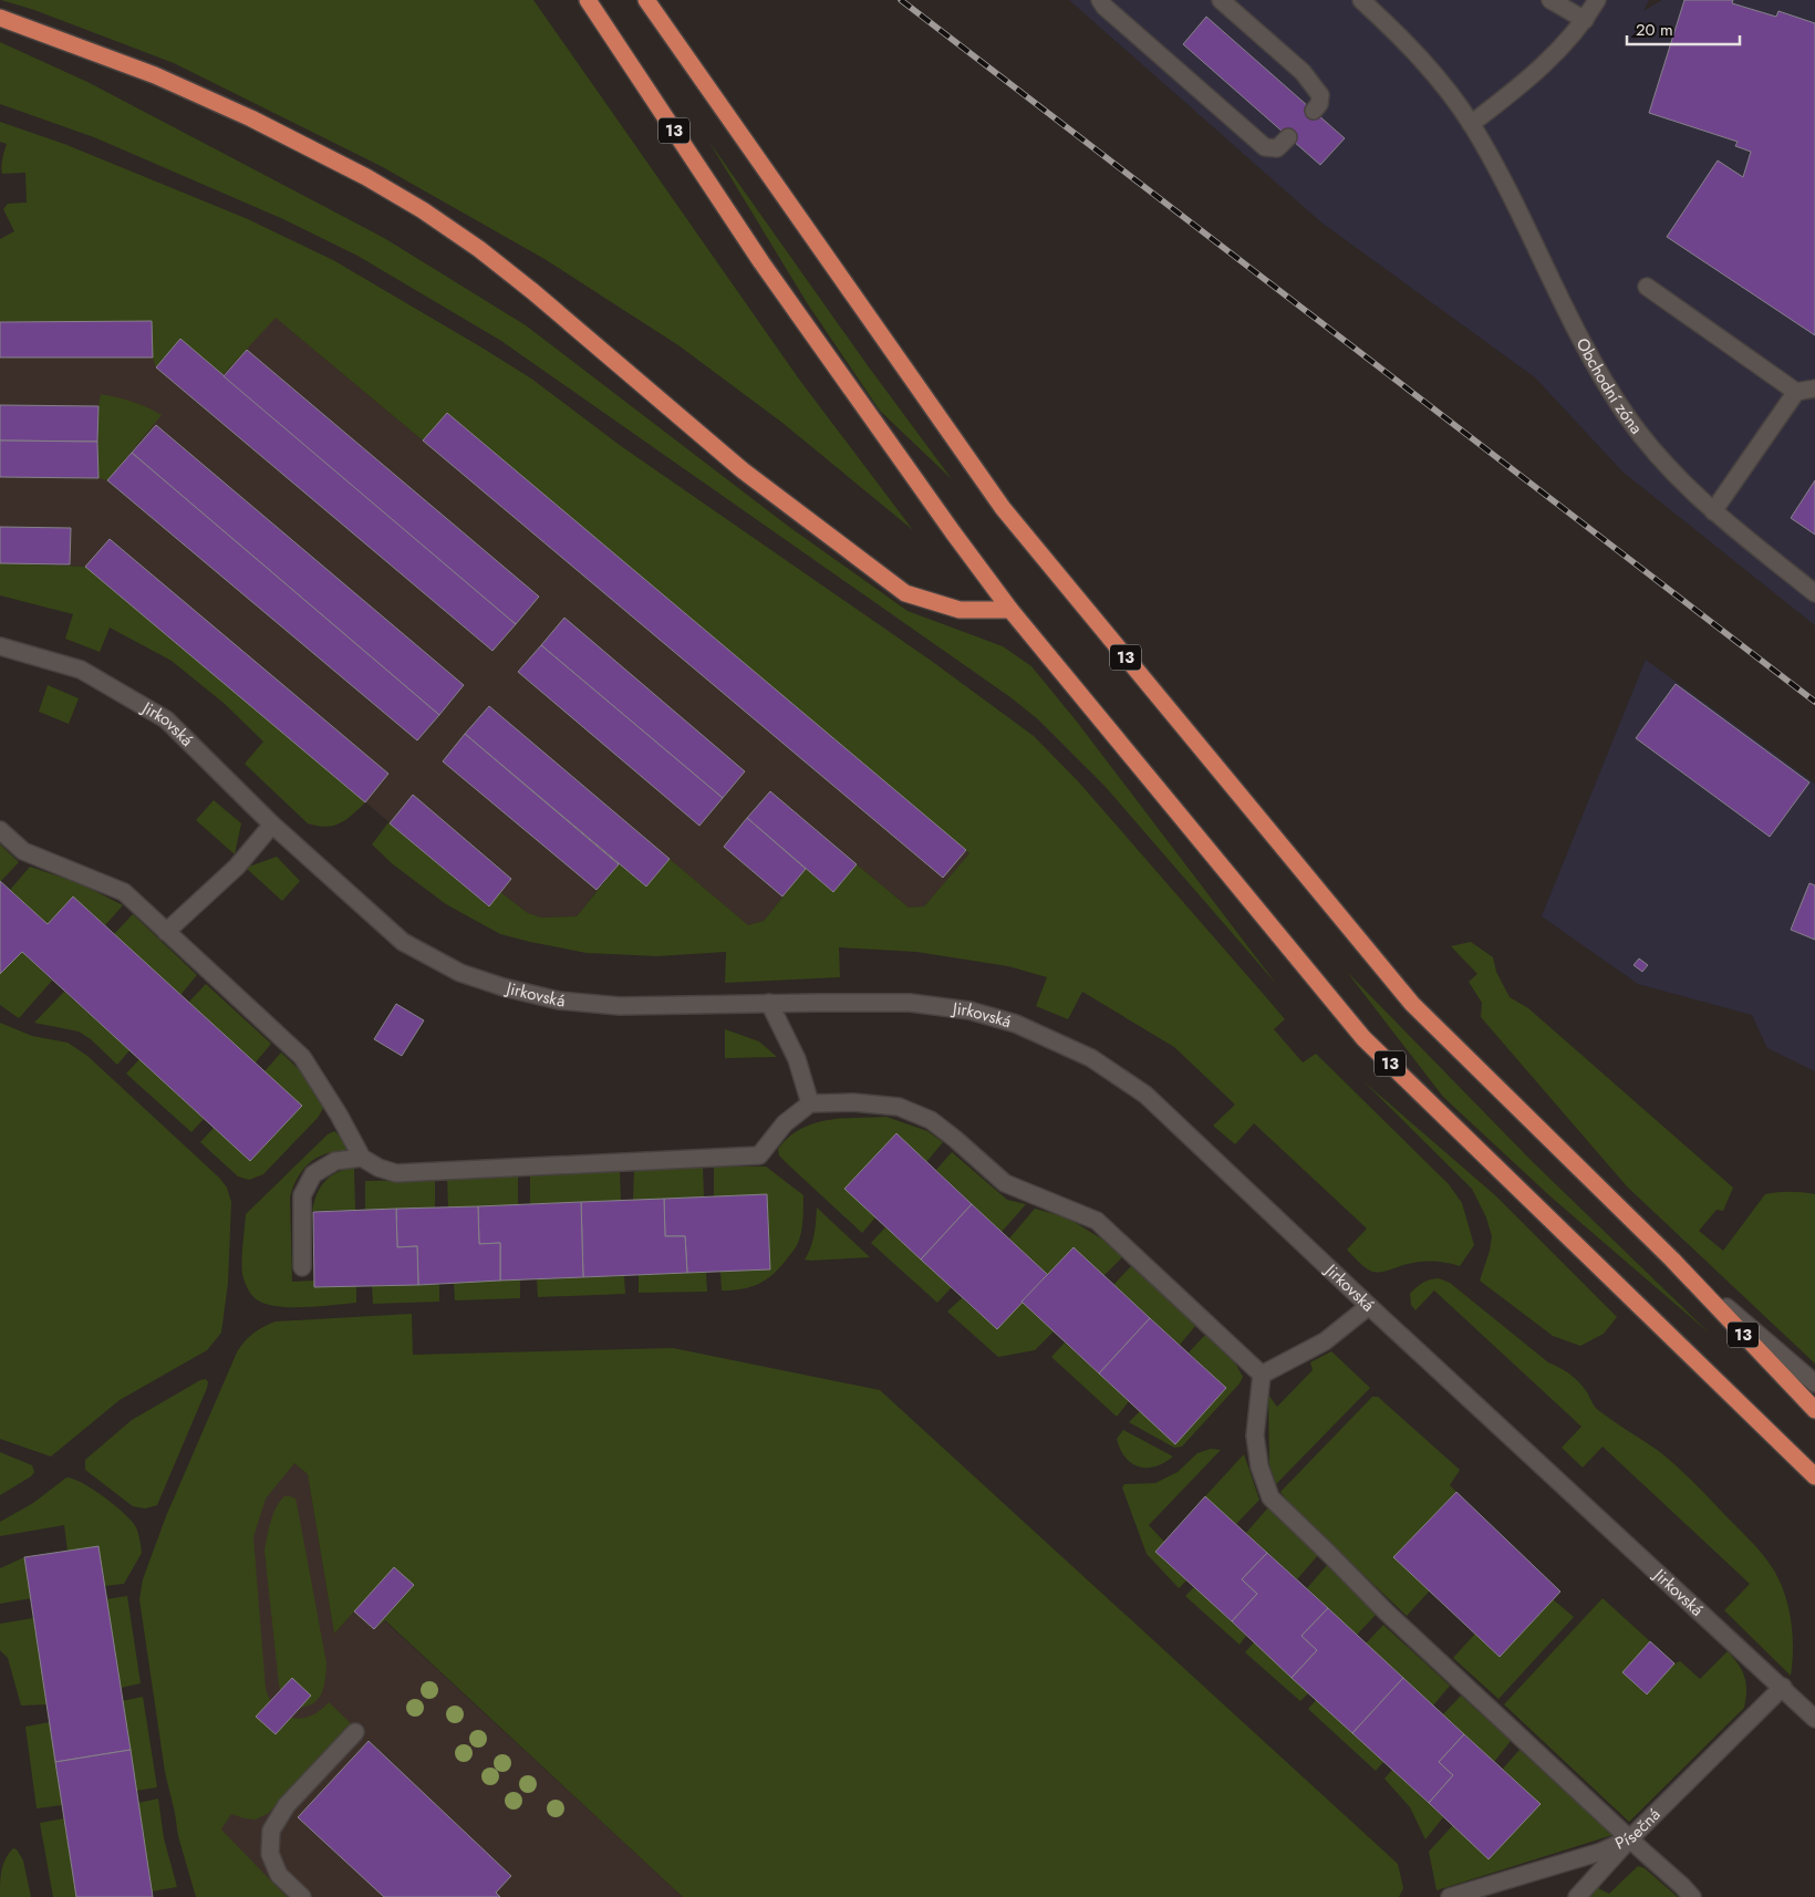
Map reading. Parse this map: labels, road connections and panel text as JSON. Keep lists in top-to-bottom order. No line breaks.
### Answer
{"streets":{"highway":["13"],"street":["Obchodní zóna","Jirkovská","Písečná"]},"crossings":[["Jirkovská","Písečná"]],"scale_bar":"20 m"}
